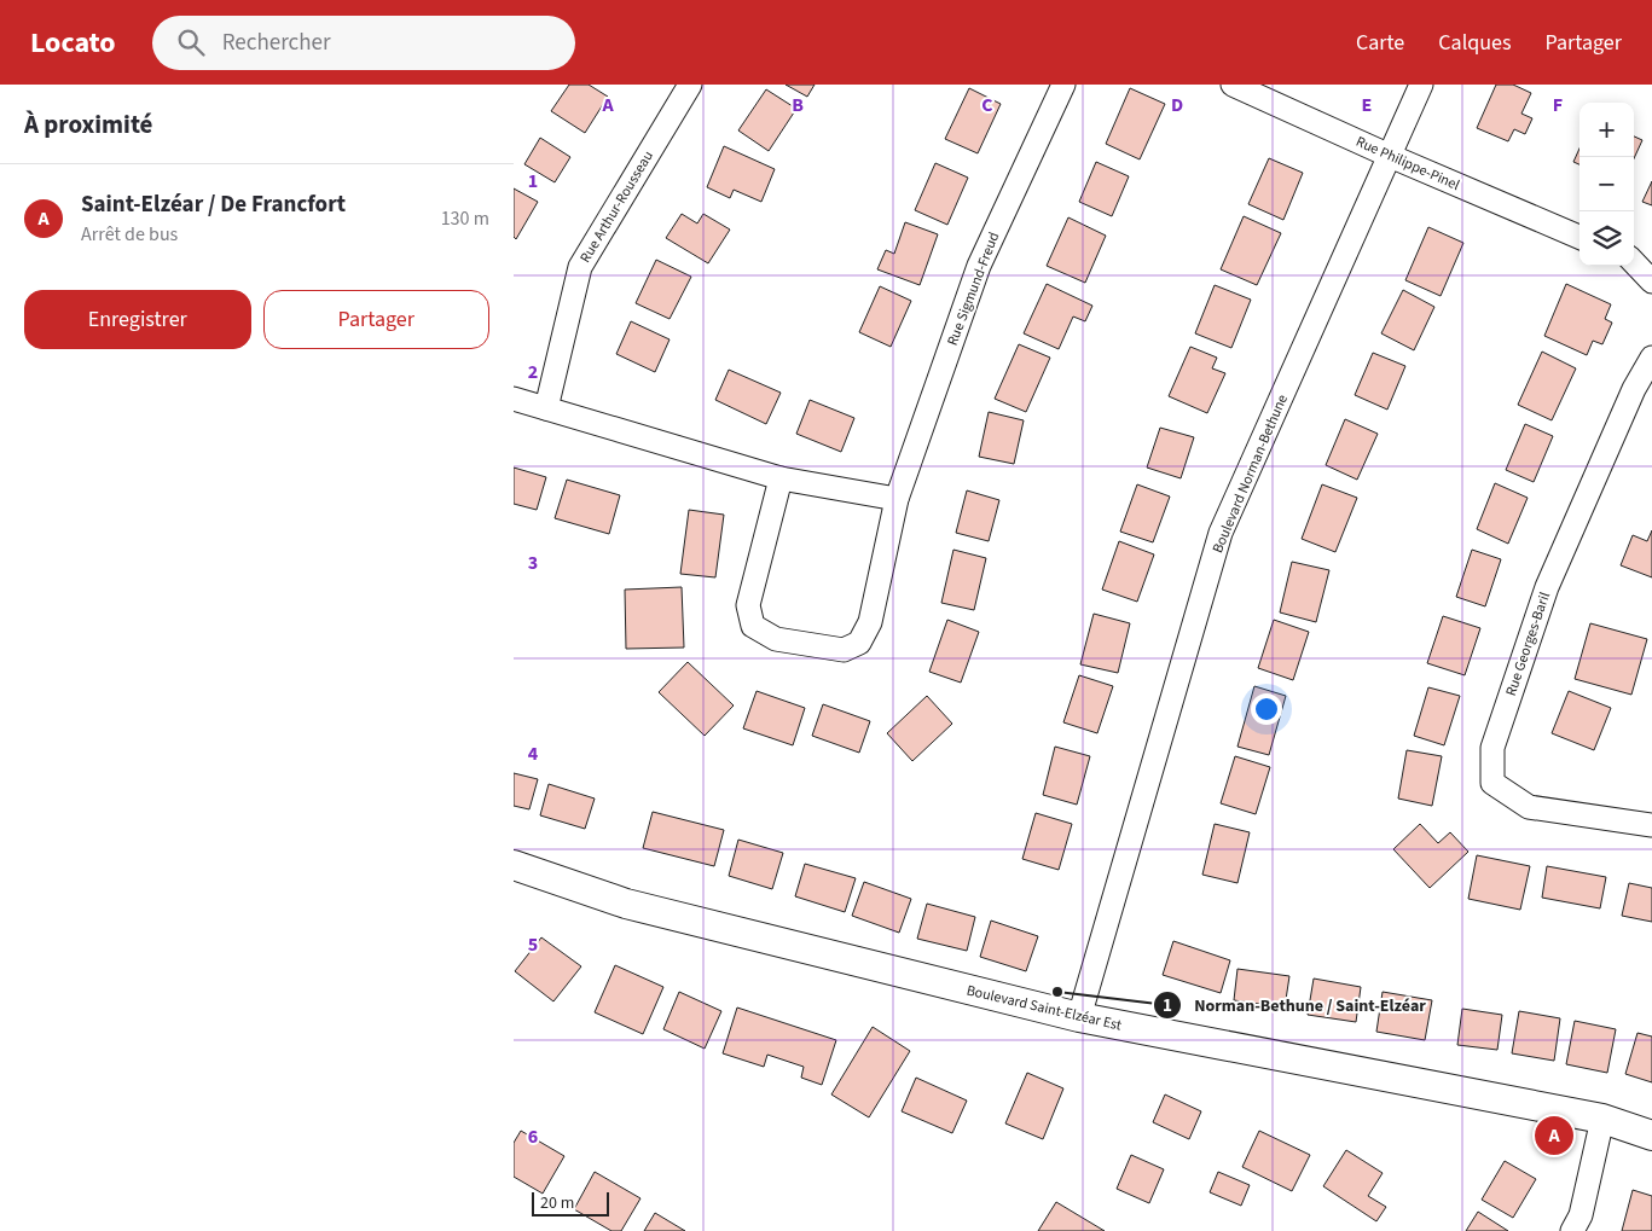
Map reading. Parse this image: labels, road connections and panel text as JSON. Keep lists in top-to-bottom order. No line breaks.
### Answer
{"streets":{"street":["Rue Philippe-Pinel","Rue Arthur-Rousseau","Rue Sigmund-Freud","Boulevard Norman-Bethune","Rue Georges-Baril","Boulevard Saint-Elzéar Est"]},"crossings":[["Rue Philippe-Pinel","Boulevard Norman-Bethune"],["Boulevard Norman-Bethune","Boulevard Saint-Elzéar Est"]],"places":["Norman-Bethune / Saint-Elzéar"],"scale_bar":"20 m","page":{"header":"Locato","search":"Rechercher","nav":["Carte","Calques","Partager"],"heading":"À proximité","map_buttons":["+","−"],"list":[{"mark":"A","name":"Saint-Elzéar / De Francfort","note":"Arrêt de bus","value":"130 m"}],"buttons":["Enregistrer","Partager"],"pins":"A","scale":"20 m"},"grid":{"columns":["A","B","C","D","E","F"],"rows":["1","2","3","4","5","6"]}}
